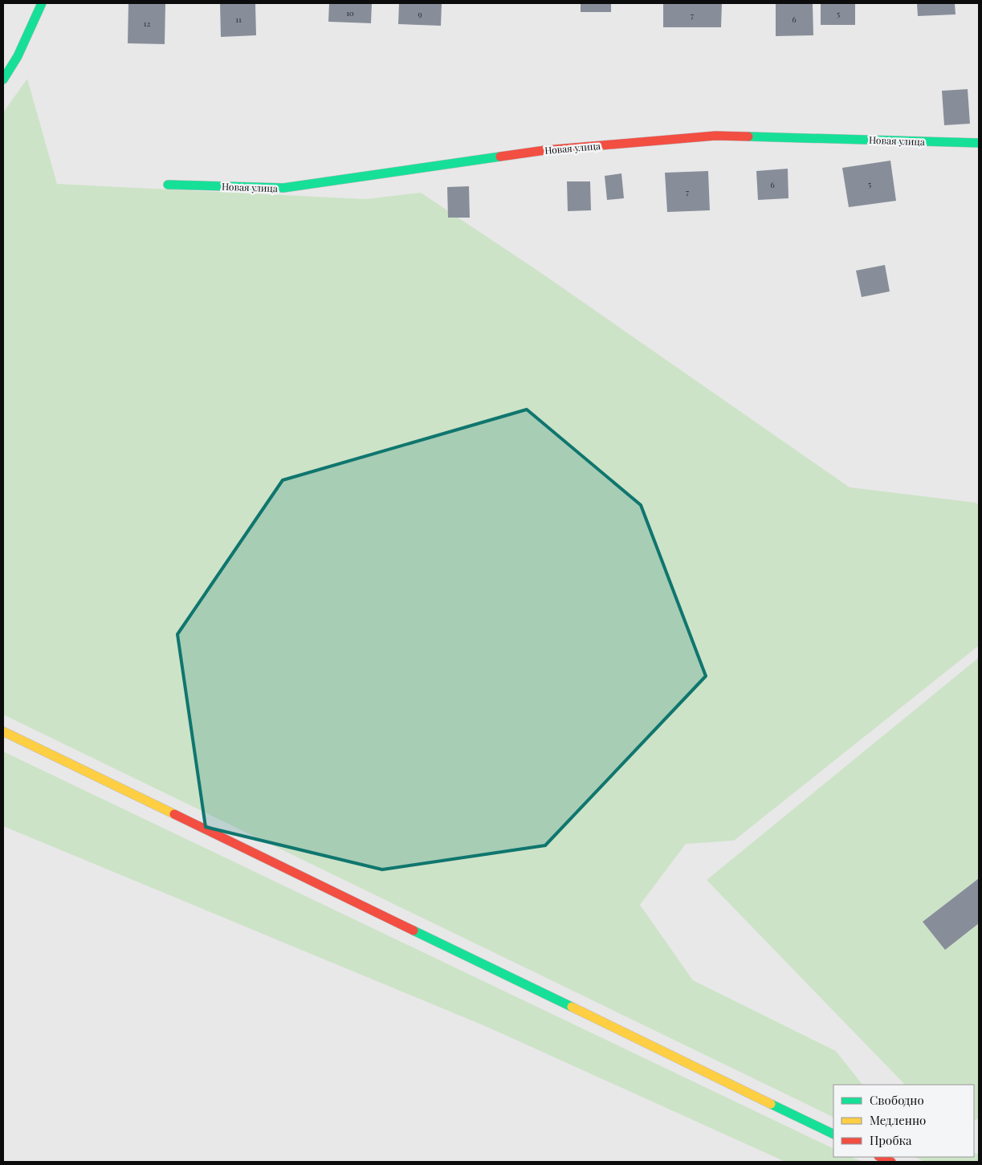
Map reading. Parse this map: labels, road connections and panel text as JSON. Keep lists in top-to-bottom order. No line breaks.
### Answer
{"streets":{"street":["Новая улица"]},"house_numbers":["10","9","5","7","11","6","12","5","6","7"],"legend":["Свободно","Медленно","Пробка"]}
